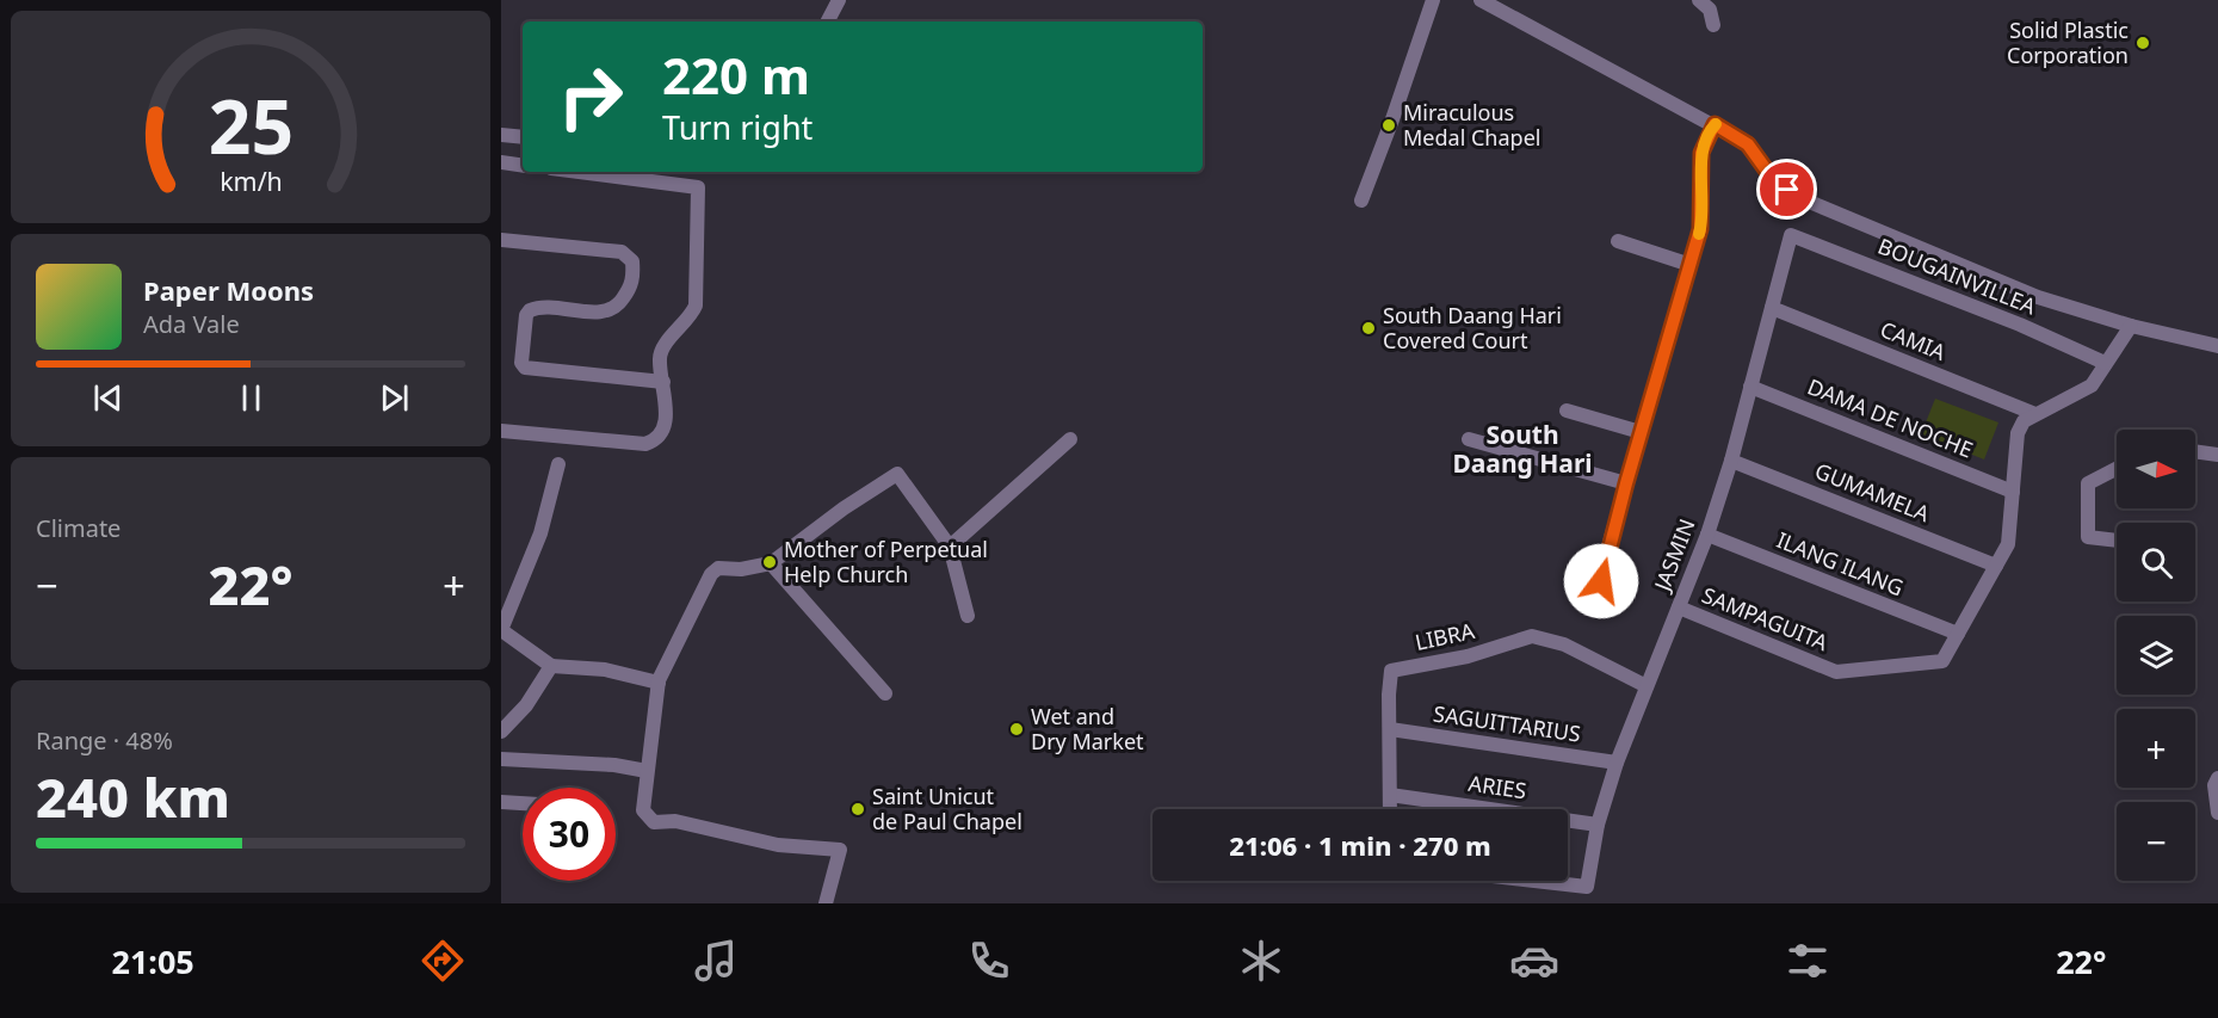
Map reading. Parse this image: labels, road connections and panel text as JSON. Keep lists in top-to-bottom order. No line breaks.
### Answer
{"streets":{"street":["BOUGAINVILLEA","CAMIA","DAMA DE NOCHE","GUMAMELA","JASMIN","ILANG ILANG","SAMPAGUITA","LIBRA","SAGUITTARIUS","ARIES"]},"crossings":[["BOUGAINVILLEA","JASMIN"],["BOUGAINVILLEA","SAMPAGUITA"],["CAMIA","JASMIN"],["CAMIA","SAMPAGUITA"],["DAMA DE NOCHE","JASMIN"],["DAMA DE NOCHE","SAMPAGUITA"],["GUMAMELA","JASMIN"],["GUMAMELA","SAMPAGUITA"],["JASMIN","ILANG ILANG"],["JASMIN","SAMPAGUITA"],["JASMIN","LIBRA"],["JASMIN","SAGUITTARIUS"],["JASMIN","ARIES"],["ILANG ILANG","SAMPAGUITA"],["LIBRA","SAGUITTARIUS"],["LIBRA","ARIES"]],"districts":["South Daang Hari"],"places":["Solid Plastic Corporation","Miraculous Medal Chapel","South Daang Hari Covered Court","Mother of Perpetual Help Church","Wet and Dry Market","Saint Unicut de Paul Chapel"],"north":"right","page":{"turn":["220 m","Turn right"],"song":["Paper Moons","Ada Vale"],"map_buttons":["+","−"],"tile":["Climate",["Range · 48%","240 km"]],"heat":["−","22°","+"],"limit":"30","trip":"21:06 · 1 min · 270 m","tabs":["21:05","22°"],"gauge":["25","km/h"]}}
